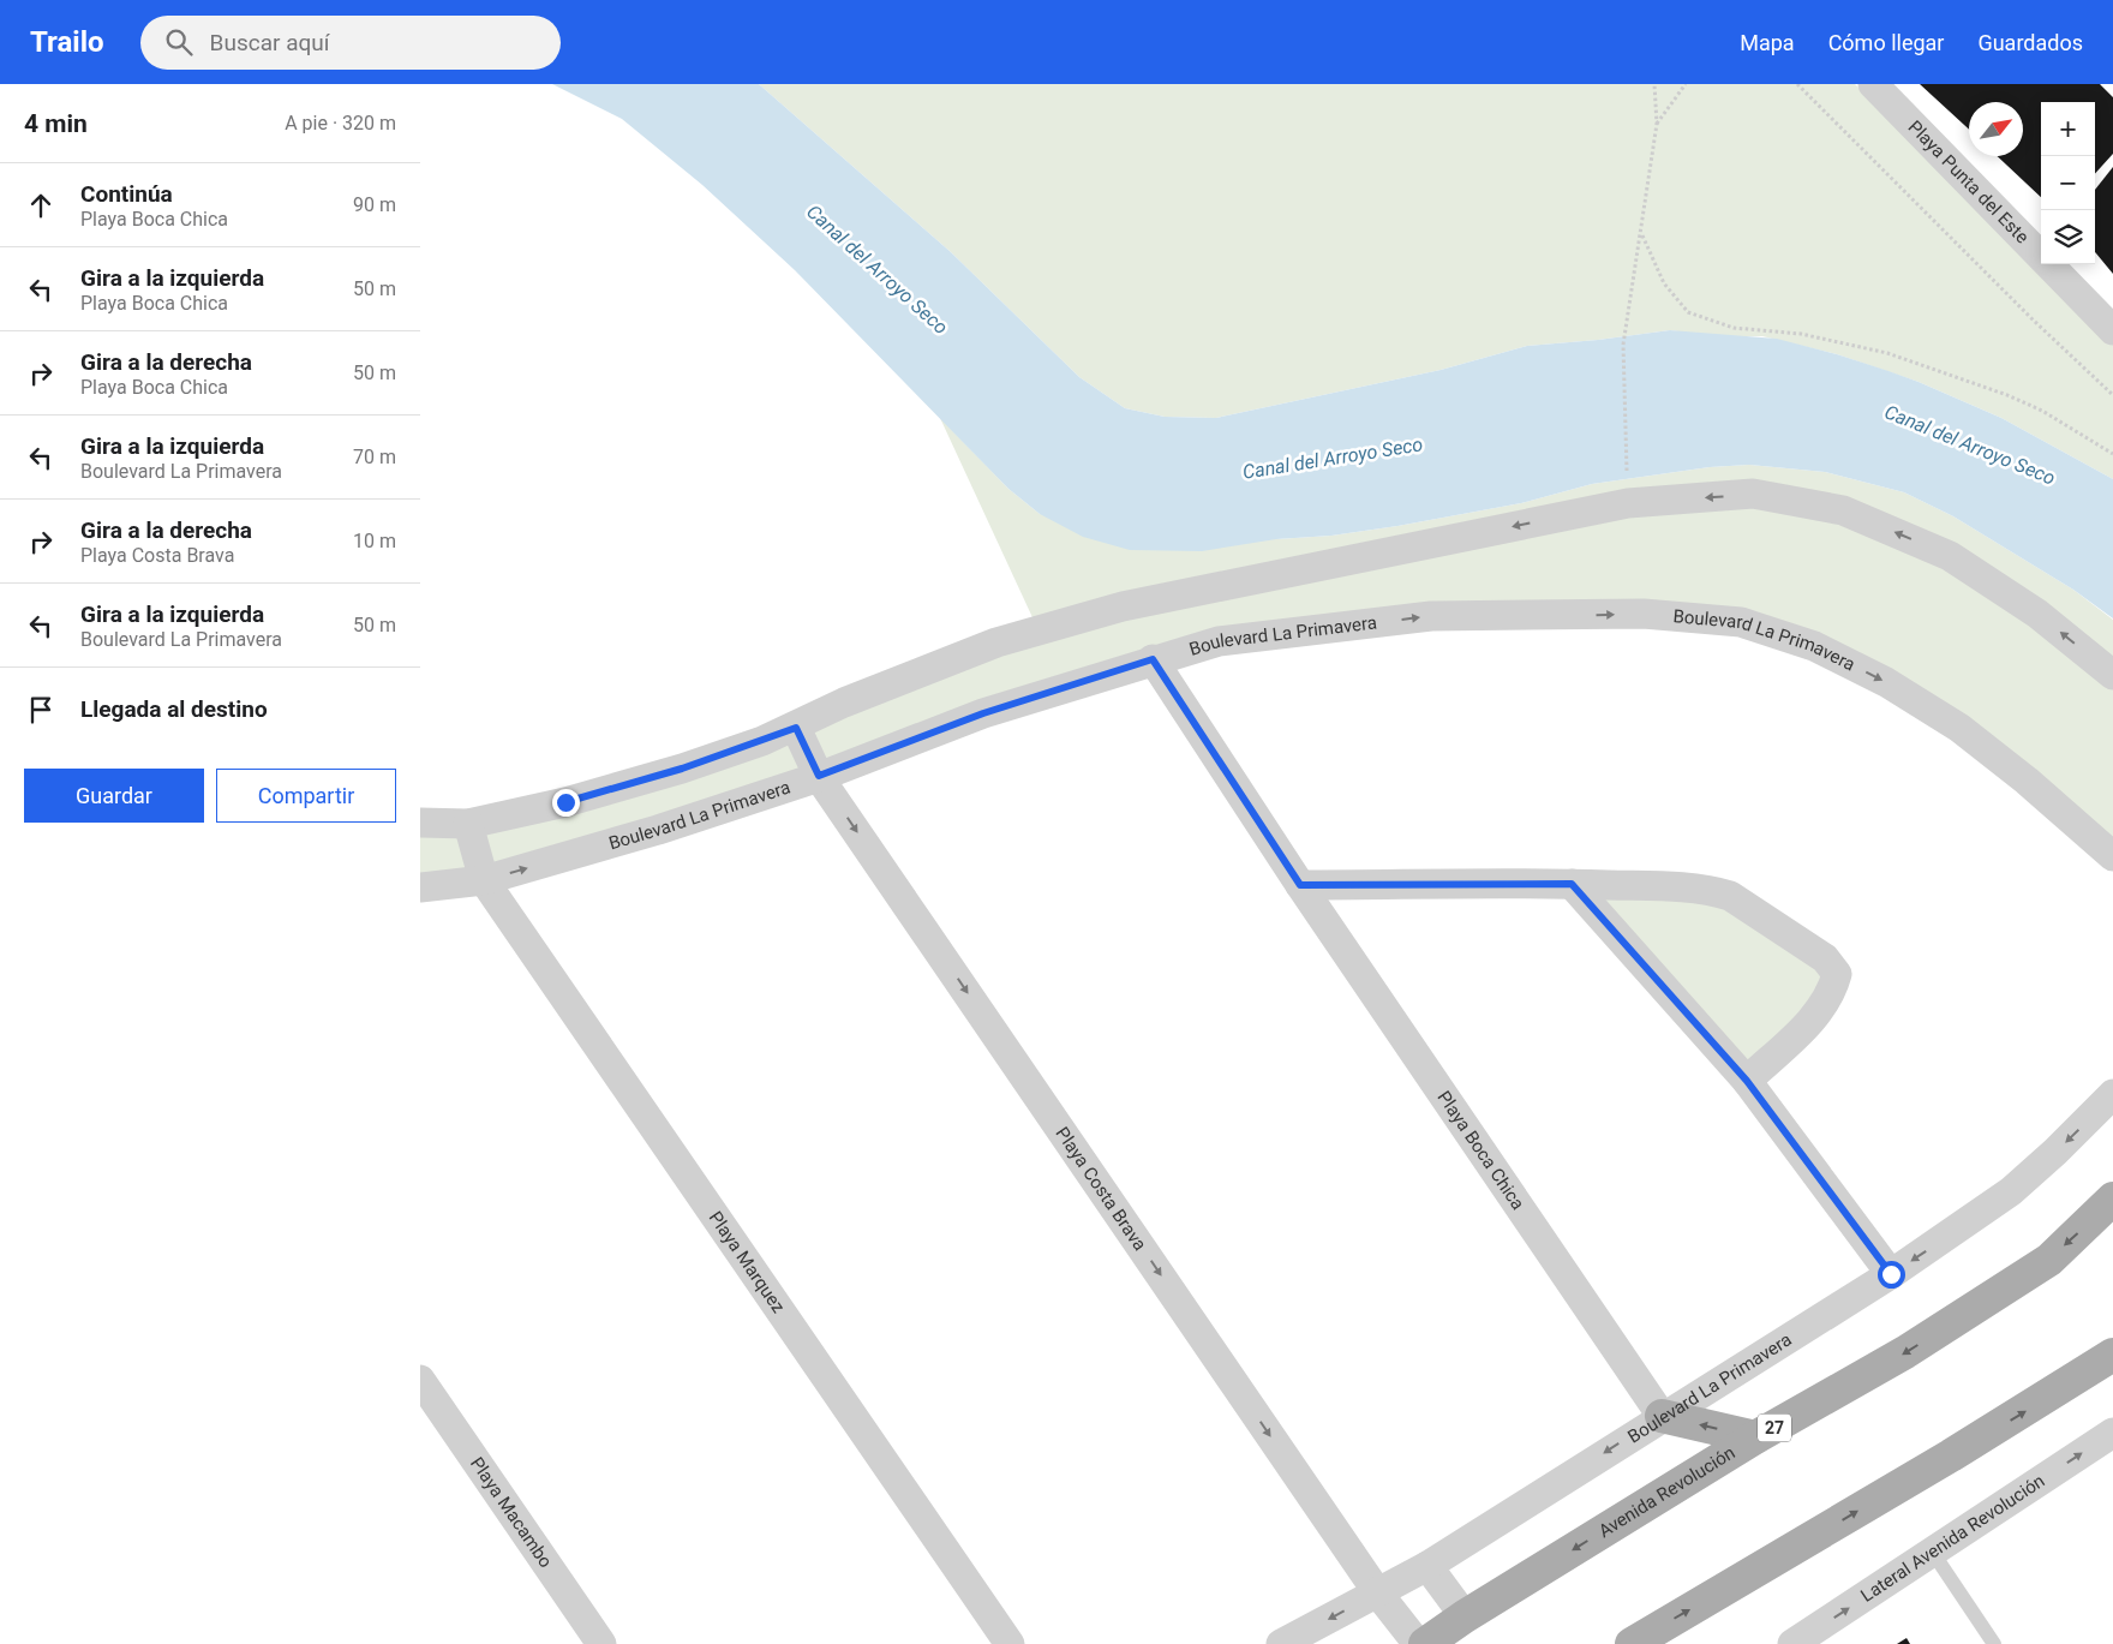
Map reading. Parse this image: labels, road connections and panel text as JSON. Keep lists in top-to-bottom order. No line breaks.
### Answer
{"streets":{"main road":["27","Avenida Revolución"],"street":["Playa Punta del Este","Boulevard La Primavera","Playa Boca Chica","Playa Costa Brava","Playa Marquez","Playa Macambo","Lateral Avenida Revolución"]},"crossings":[["Boulevard La Primavera","Playa Boca Chica"],["Boulevard La Primavera","Playa Costa Brava"],["Boulevard La Primavera","Playa Marquez"]],"one_way":["Playa Costa Brava","Lateral Avenida Revolución"],"water":["Canal del Arroyo Seco"],"north":"top right","page":{"header":"Trailo","search":"Buscar aquí","nav":["Mapa","Cómo llegar","Guardados"],"heading":["4 min","A pie · 320 m"],"map_buttons":["+","−"],"list":[["Continúa","Playa Boca Chica","90 m"],["Gira a la izquierda","Playa Boca Chica","50 m"],["Gira a la derecha","Playa Boca Chica","50 m"],["Gira a la izquierda","Boulevard La Primavera","70 m"],["Gira a la derecha","Playa Costa Brava","10 m"],["Gira a la izquierda","Boulevard La Primavera","50 m"],"Llegada al destino"],"buttons":["Guardar","Compartir"]}}
